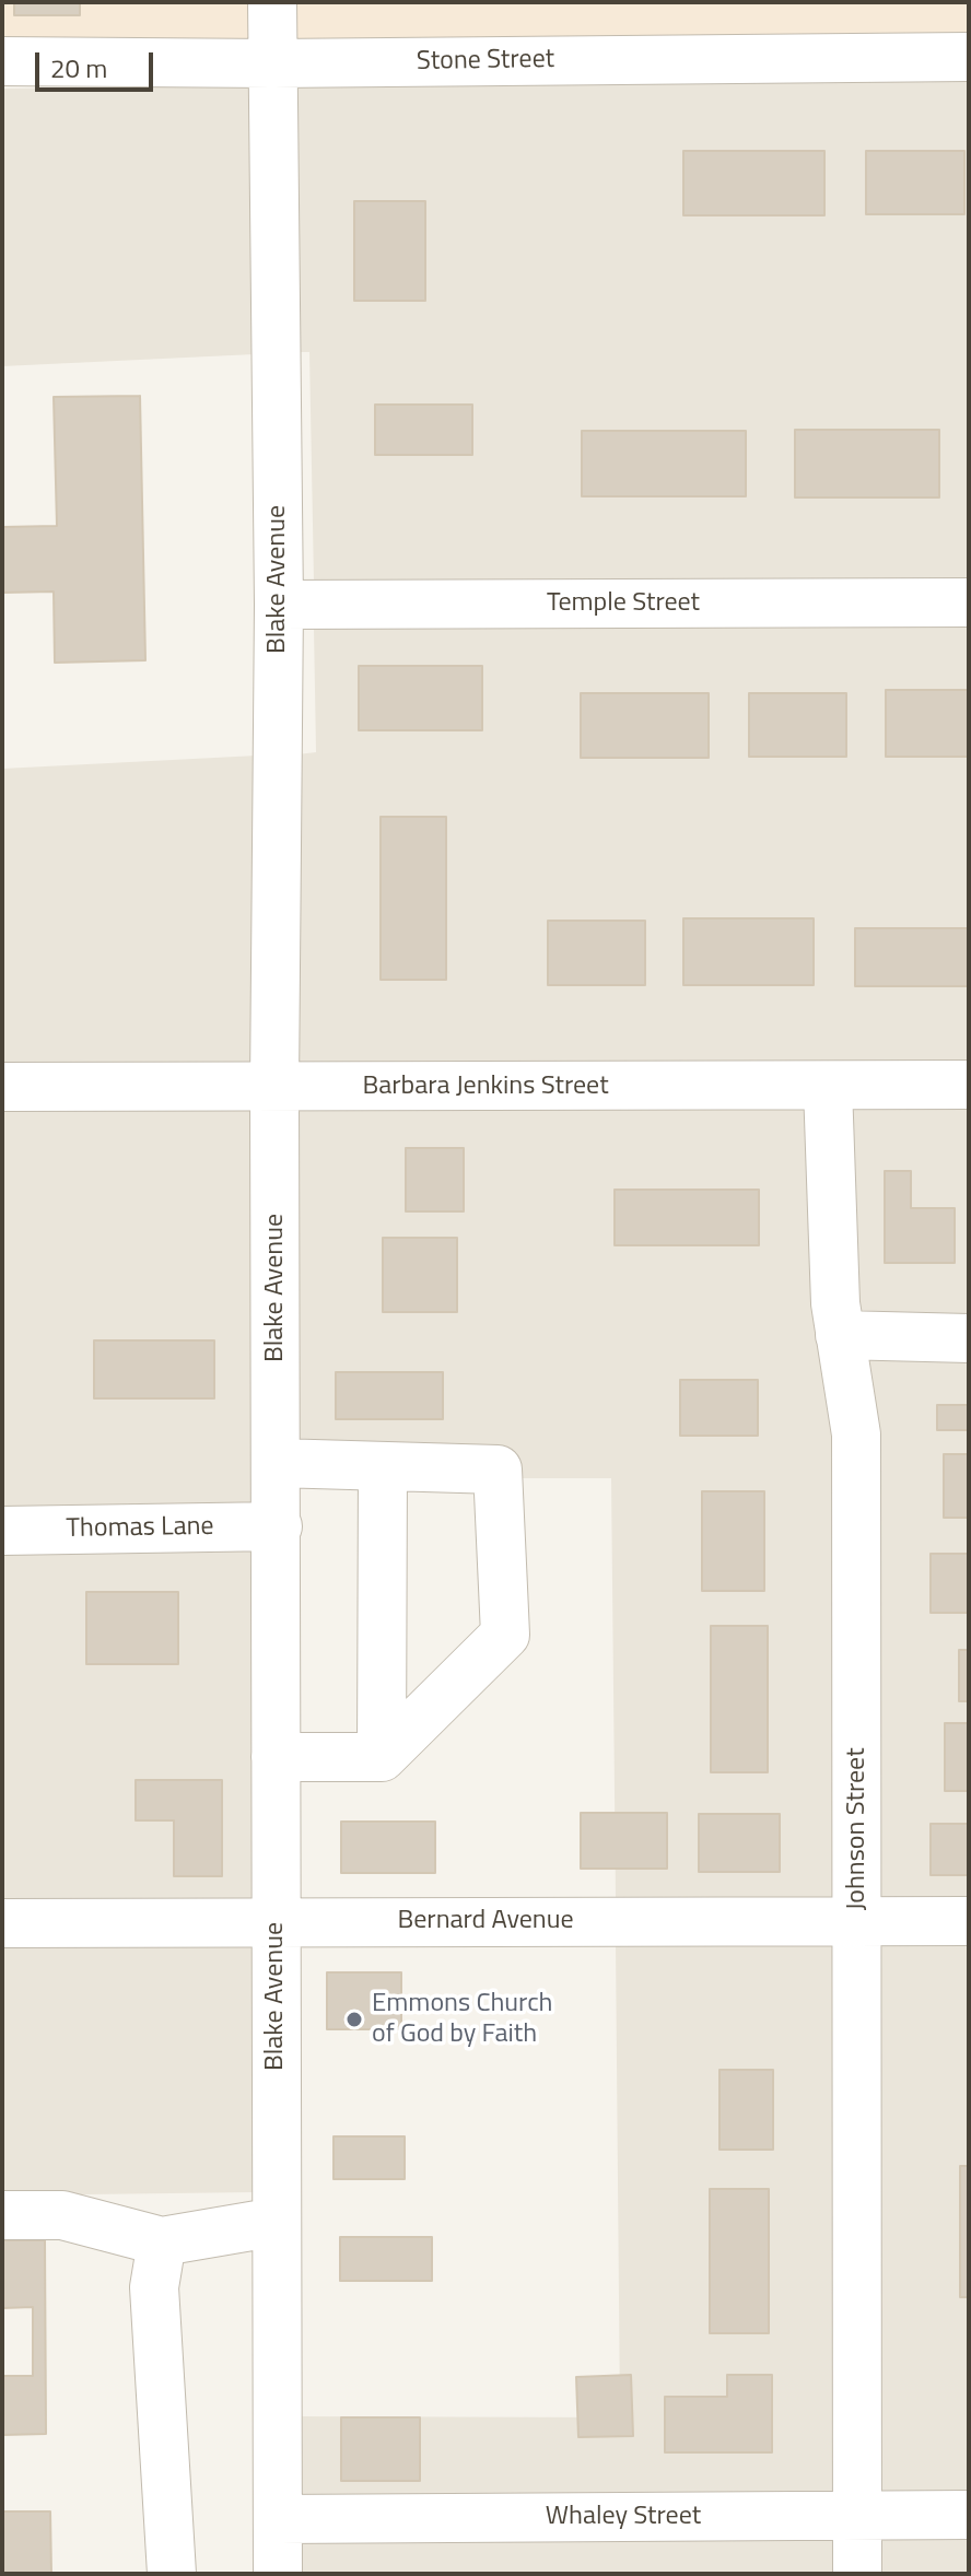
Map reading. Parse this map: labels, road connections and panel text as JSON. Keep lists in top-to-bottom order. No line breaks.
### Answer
{"streets":{"street":["Stone Street","Blake Avenue","Temple Street","Barbara Jenkins Street","Thomas Lane","Johnson Street","Bernard Avenue","Whaley Street"]},"crossings":[["Stone Street","Blake Avenue"],["Blake Avenue","Temple Street"],["Blake Avenue","Barbara Jenkins Street"],["Blake Avenue","Thomas Lane"],["Blake Avenue","Bernard Avenue"],["Blake Avenue","Whaley Street"],["Barbara Jenkins Street","Johnson Street"],["Johnson Street","Bernard Avenue"],["Johnson Street","Whaley Street"]],"places":["Emmons Church of God by Faith"],"scale_bar":"20 m"}
